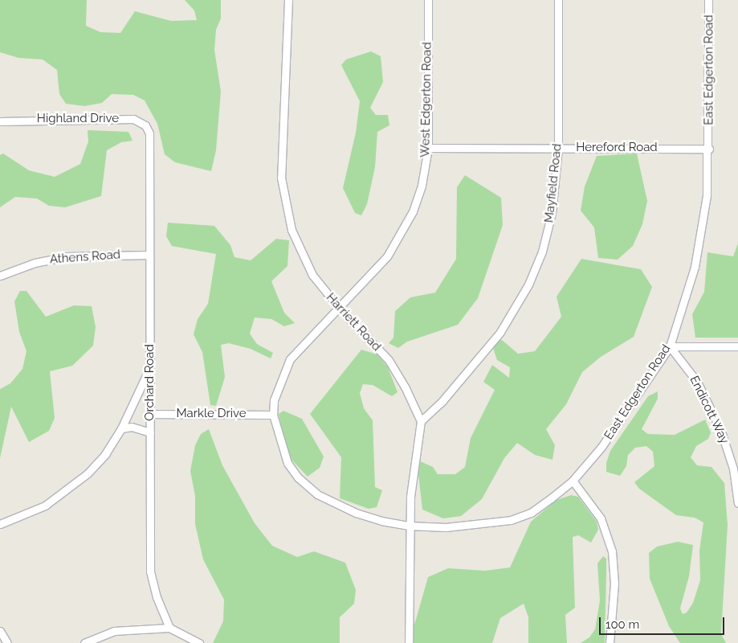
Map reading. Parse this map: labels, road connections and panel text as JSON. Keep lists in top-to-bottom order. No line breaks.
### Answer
{"streets":{"street":["East Edgerton Road","West Edgerton Road","Highland Drive","Hereford Road","Mayfield Road","Athens Road","Harriett Road","Orchard Road","Endicott Way","Markle Drive"]},"crossings":[["East Edgerton Road","West Edgerton Road"],["East Edgerton Road","Hereford Road"],["East Edgerton Road","Endicott Way"],["West Edgerton Road","Hereford Road"],["West Edgerton Road","Harriett Road"],["West Edgerton Road","Markle Drive"],["Highland Drive","Orchard Road"],["Hereford Road","Mayfield Road"],["Mayfield Road","Harriett Road"],["Athens Road","Orchard Road"],["Orchard Road","Markle Drive"]],"scale_bar":"100 m"}
